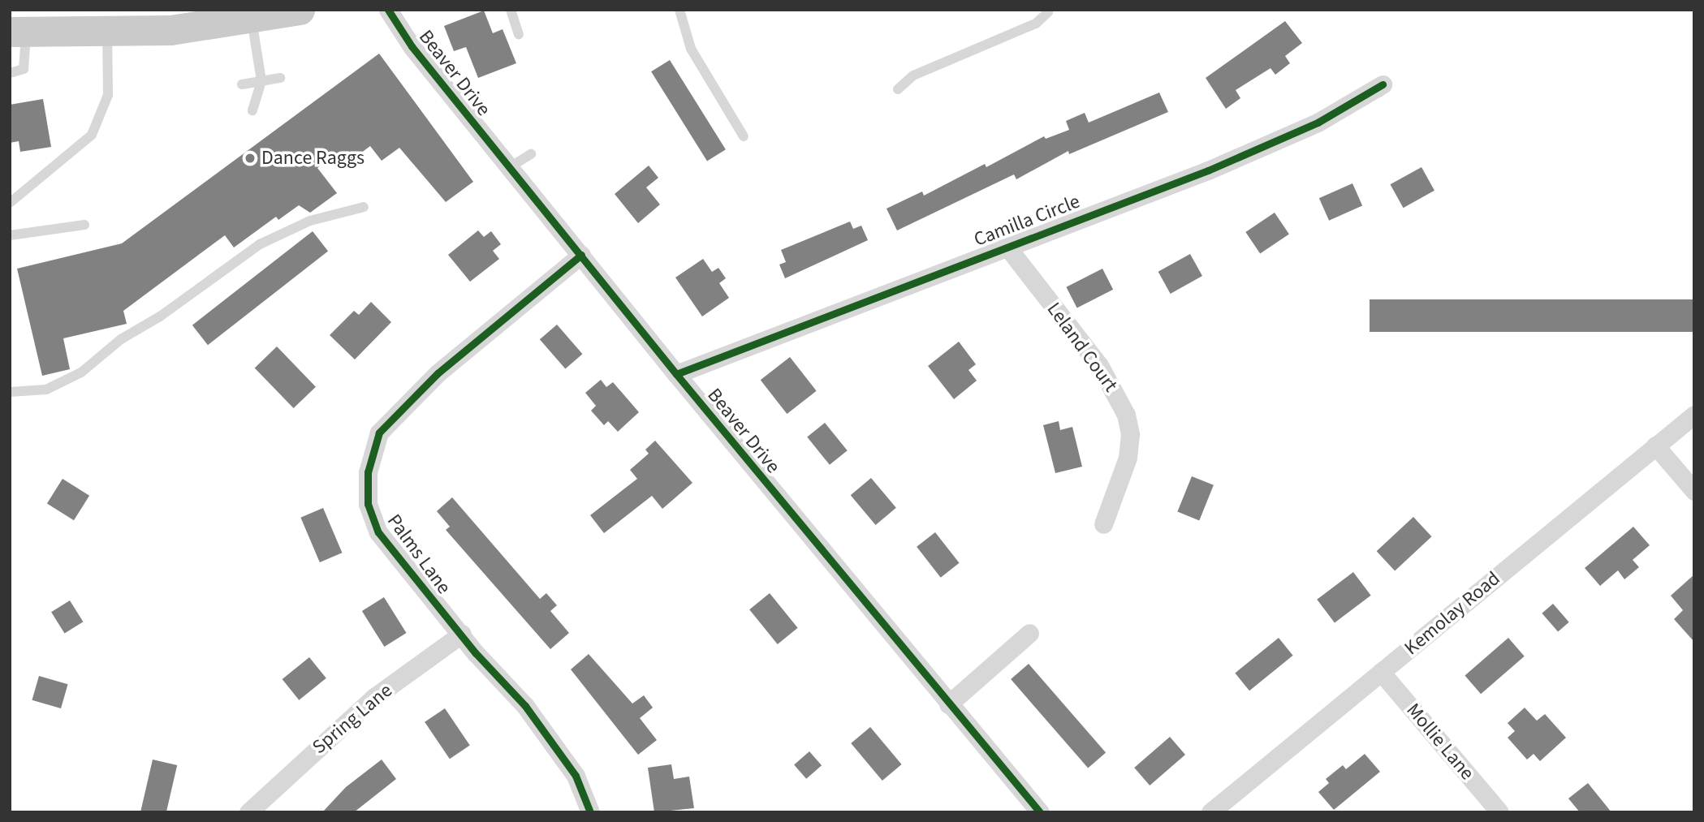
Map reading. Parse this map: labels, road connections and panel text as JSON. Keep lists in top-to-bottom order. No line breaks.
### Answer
{"streets":{"street":["Beaver Drive","Camilla Circle","Leland Court","Palms Lane","Kemolay Road","Spring Lane","Mollie Lane"]},"crossings":[["Beaver Drive","Camilla Circle"],["Beaver Drive","Palms Lane"],["Camilla Circle","Leland Court"],["Palms Lane","Spring Lane"],["Kemolay Road","Mollie Lane"]],"places":["Dance Raggs"]}
